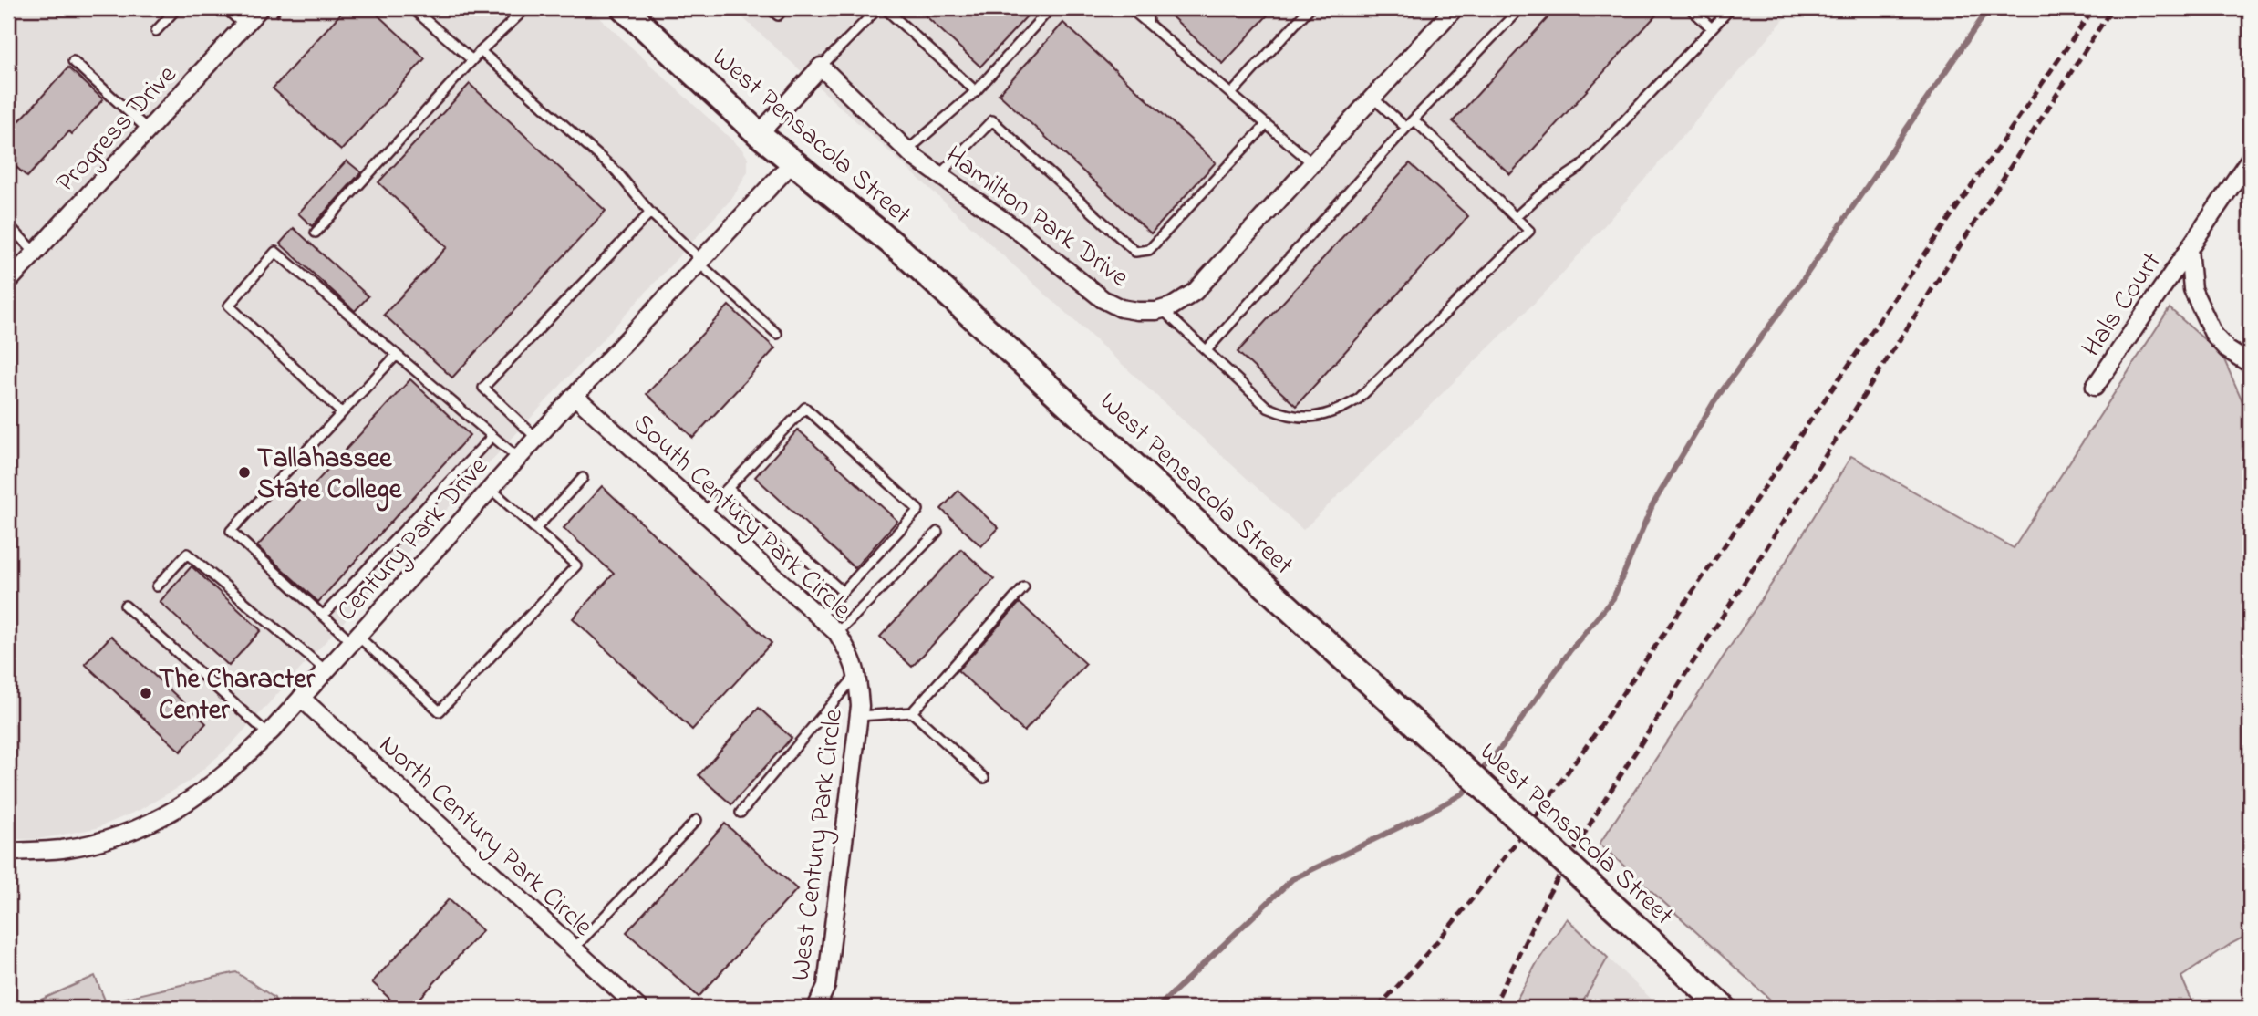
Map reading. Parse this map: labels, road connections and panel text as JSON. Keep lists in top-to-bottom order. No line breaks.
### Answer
{"streets":{"main road":["West Pensacola Street"],"street":["Progress Drive","Hamilton Park Drive","Hals Court","South Century Park Circle","Century Park Drive","North Century Park Circle","West Century Park Circle"]},"crossings":[["West Pensacola Street","Century Park Drive"],["South Century Park Circle","Century Park Drive"],["South Century Park Circle","West Century Park Circle"],["Century Park Drive","North Century Park Circle"]],"places":["Tallahassee State College","The Character Center"]}
